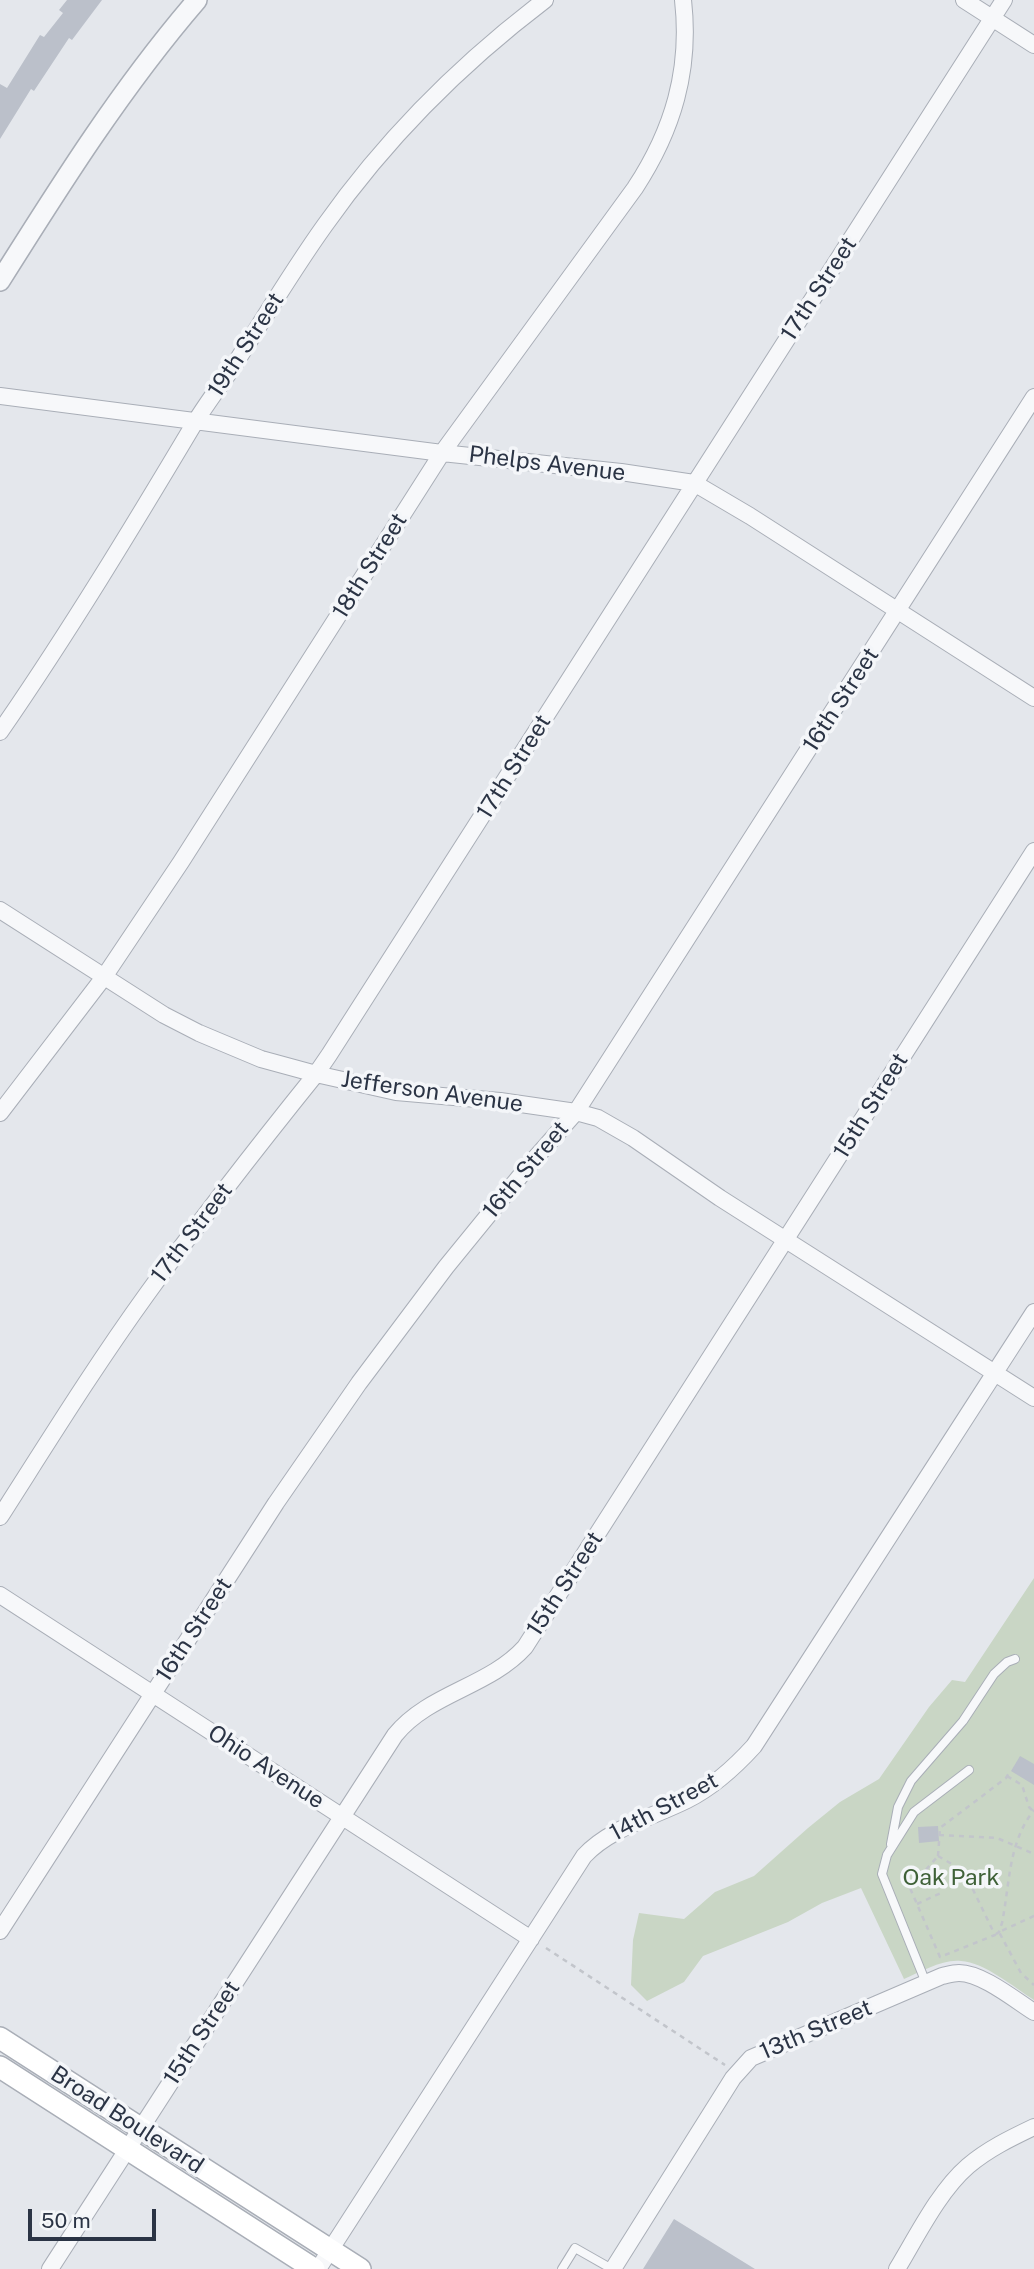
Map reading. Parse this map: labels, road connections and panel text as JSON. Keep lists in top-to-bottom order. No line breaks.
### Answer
{"streets":{"main road":["Broad Boulevard"],"street":["17th Street","19th Street","Phelps Avenue","18th Street","16th Street","Jefferson Avenue","15th Street","Ohio Avenue","14th Street","13th Street"]},"crossings":[["17th Street","Phelps Avenue"],["17th Street","Jefferson Avenue"],["19th Street","Phelps Avenue"],["Phelps Avenue","18th Street"],["Phelps Avenue","16th Street"],["18th Street","Jefferson Avenue"],["16th Street","Jefferson Avenue"],["16th Street","Ohio Avenue"],["Jefferson Avenue","15th Street"],["Jefferson Avenue","14th Street"],["15th Street","Ohio Avenue"],["15th Street","Broad Boulevard"],["Ohio Avenue","14th Street"],["14th Street","Broad Boulevard"]],"parks":["Oak Park"],"scale_bar":"50 m"}
